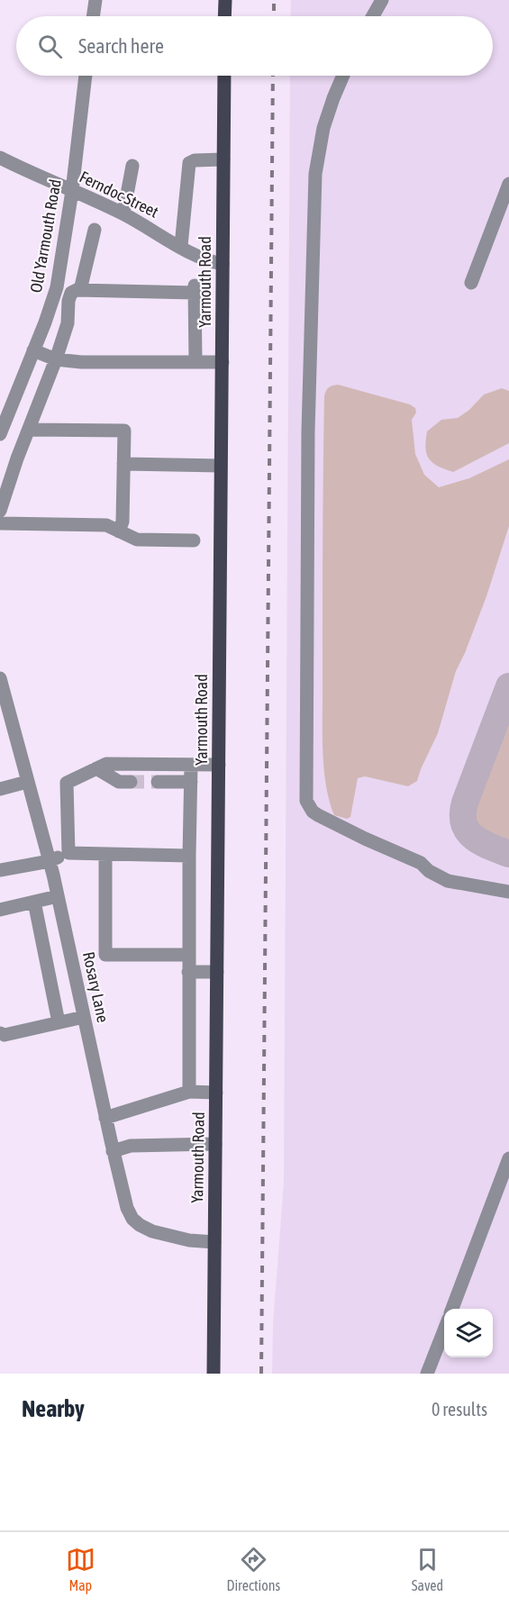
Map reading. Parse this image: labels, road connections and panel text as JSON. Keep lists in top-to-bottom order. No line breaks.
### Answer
{"streets":{"main road":["Yarmouth Road"],"street":["Ferndoc Street","Old Yarmouth Road","Rosary Lane"]},"crossings":[["Ferndoc Street","Old Yarmouth Road"],["Ferndoc Street","Yarmouth Road"],["Yarmouth Road","Rosary Lane"]],"page":{"search":"Search here","heading":["Nearby","0 results"],"nav":["Map","Directions","Saved"]}}
